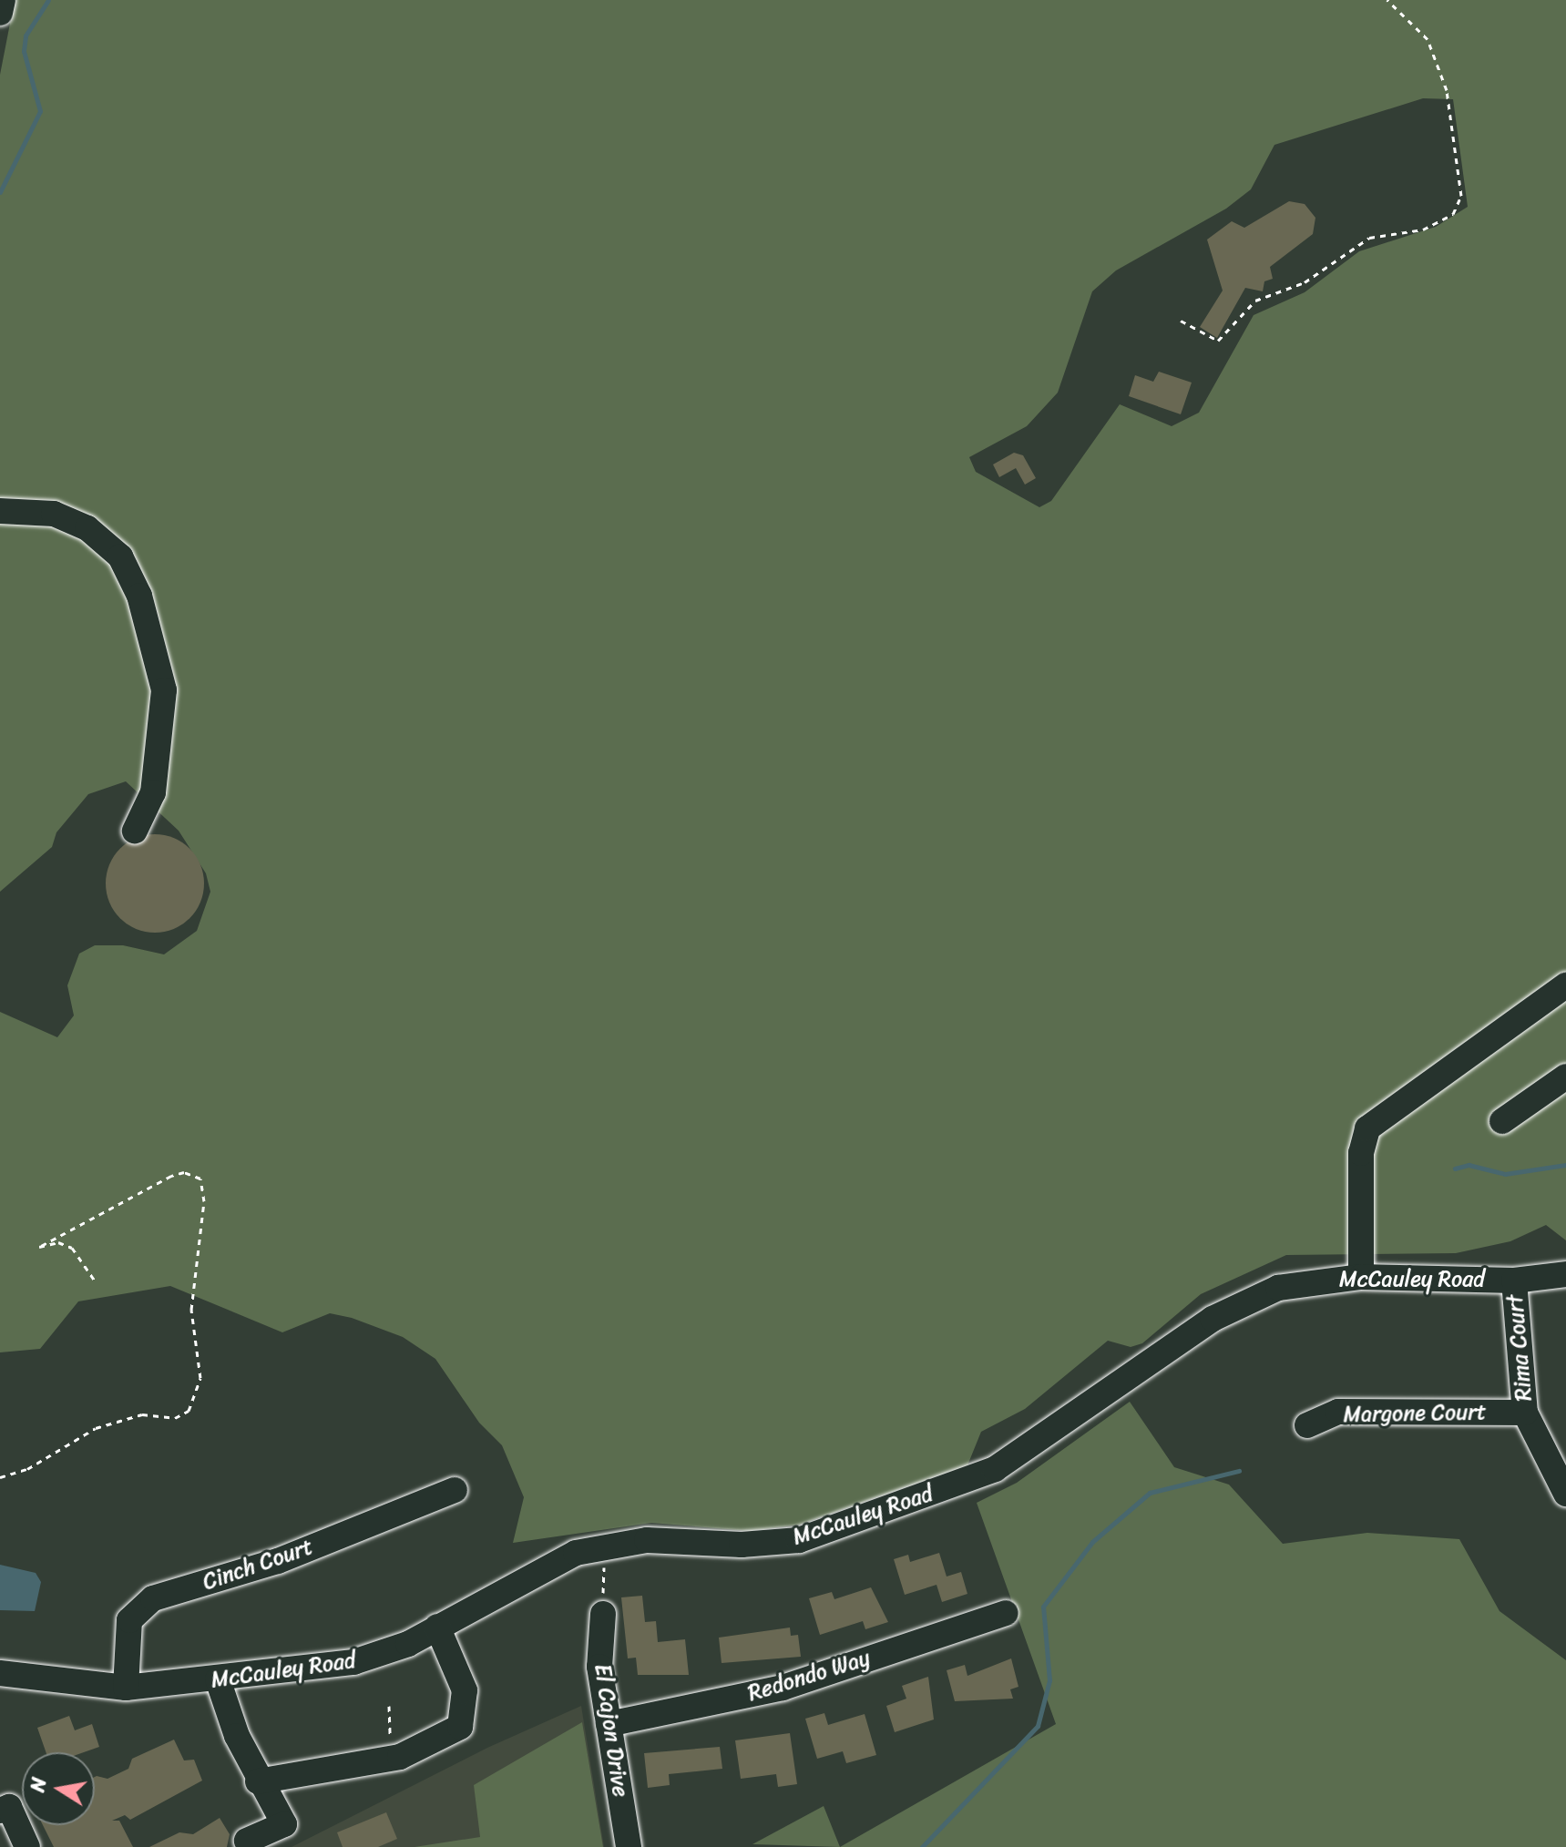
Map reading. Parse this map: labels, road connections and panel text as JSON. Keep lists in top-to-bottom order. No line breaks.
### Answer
{"streets":{"street":["McCauley Road","Rima Court","Margone Court","Cinch Court","Redondo Way","El Cajon Drive"]},"crossings":[["McCauley Road","Rima Court"],["McCauley Road","Cinch Court"],["Rima Court","Margone Court"],["Redondo Way","El Cajon Drive"]],"north":"left"}
